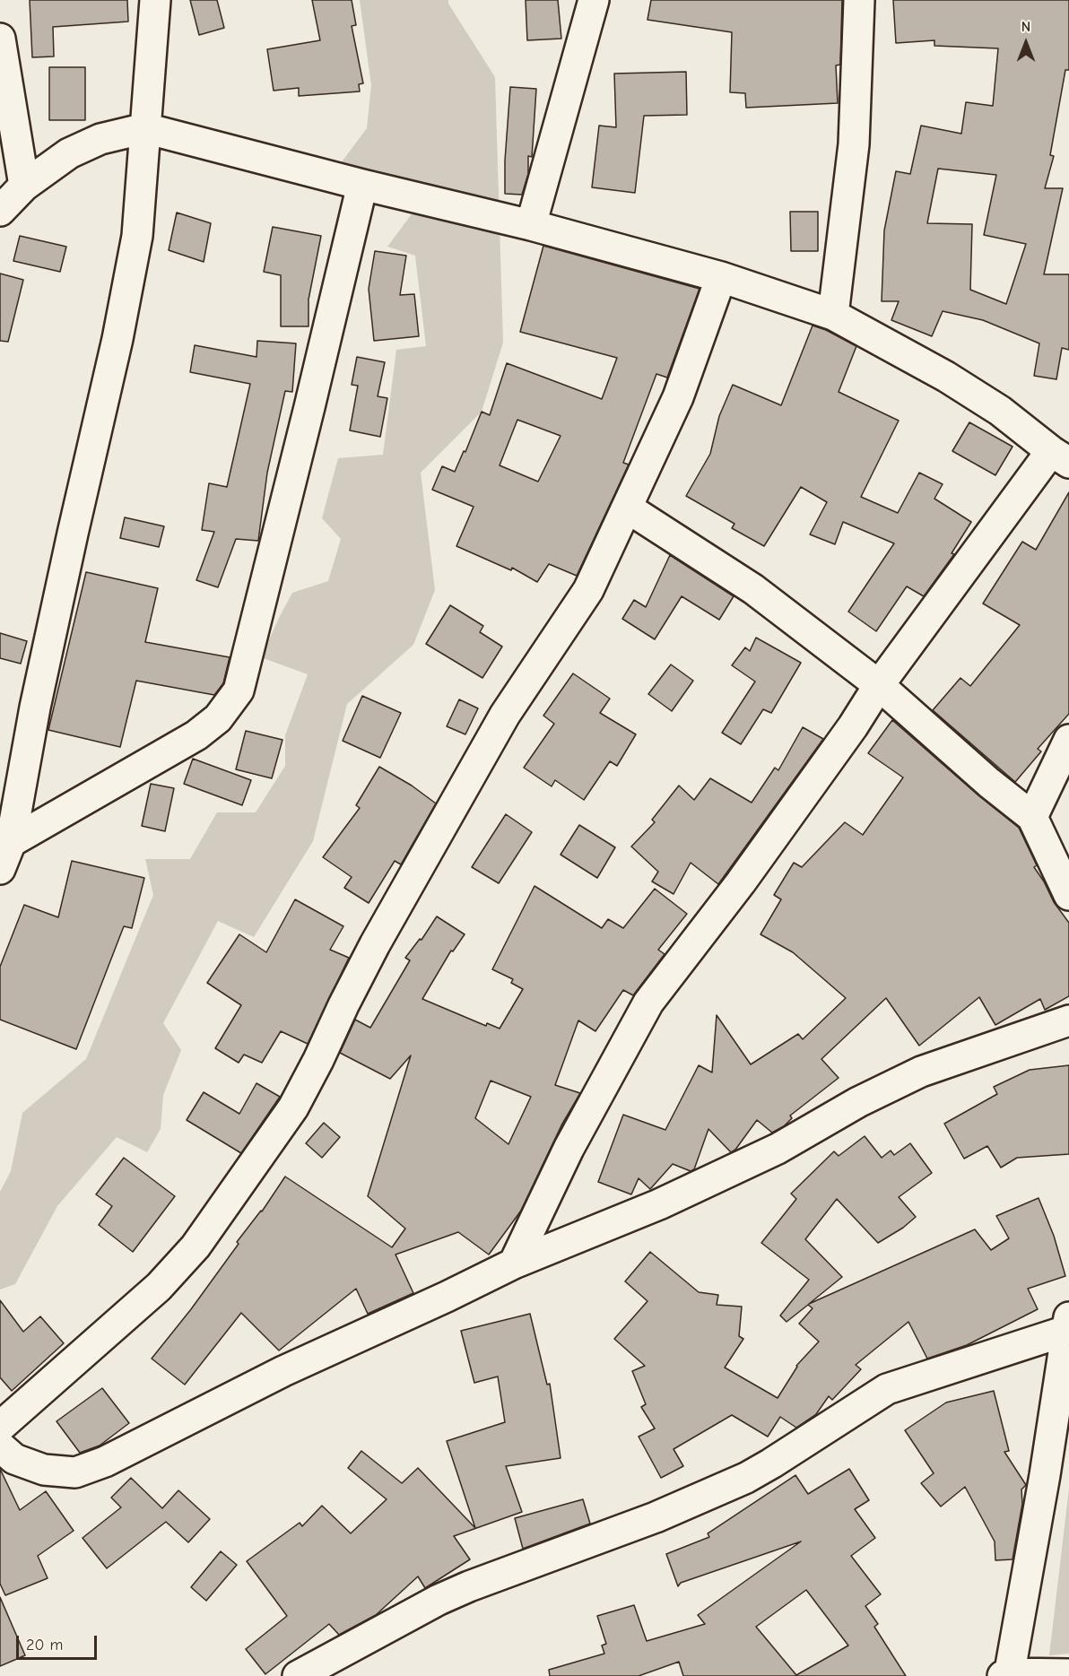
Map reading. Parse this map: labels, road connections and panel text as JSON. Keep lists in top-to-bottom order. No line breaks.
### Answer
{"scale_bar":"20 m","north":"top"}
